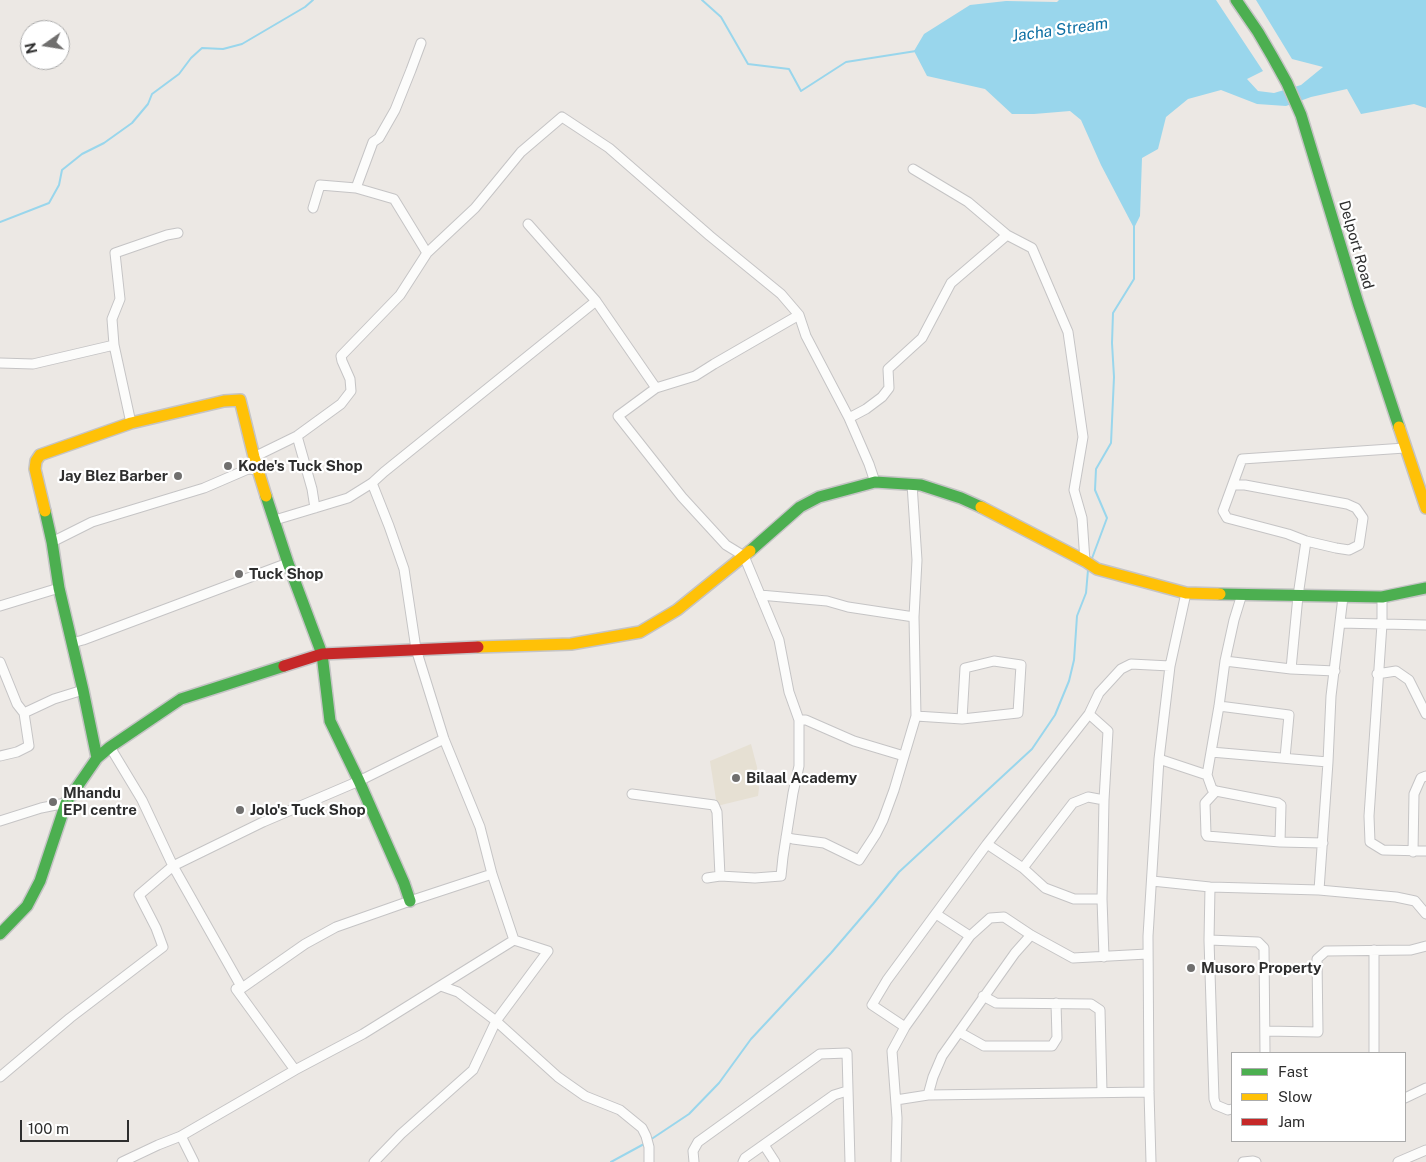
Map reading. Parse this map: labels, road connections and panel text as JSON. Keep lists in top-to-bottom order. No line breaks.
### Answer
{"streets":{"street":["Delport Road"]},"water":["Jacha Stream"],"places":["Kode's Tuck Shop","Jay Blez Barber","Tuck Shop","Bilaal Academy","Mhandu EPI centre","Jolo's Tuck Shop","Musoro Property"],"legend":["Fast","Slow","Jam"],"scale_bar":"100 m","north":"left"}
